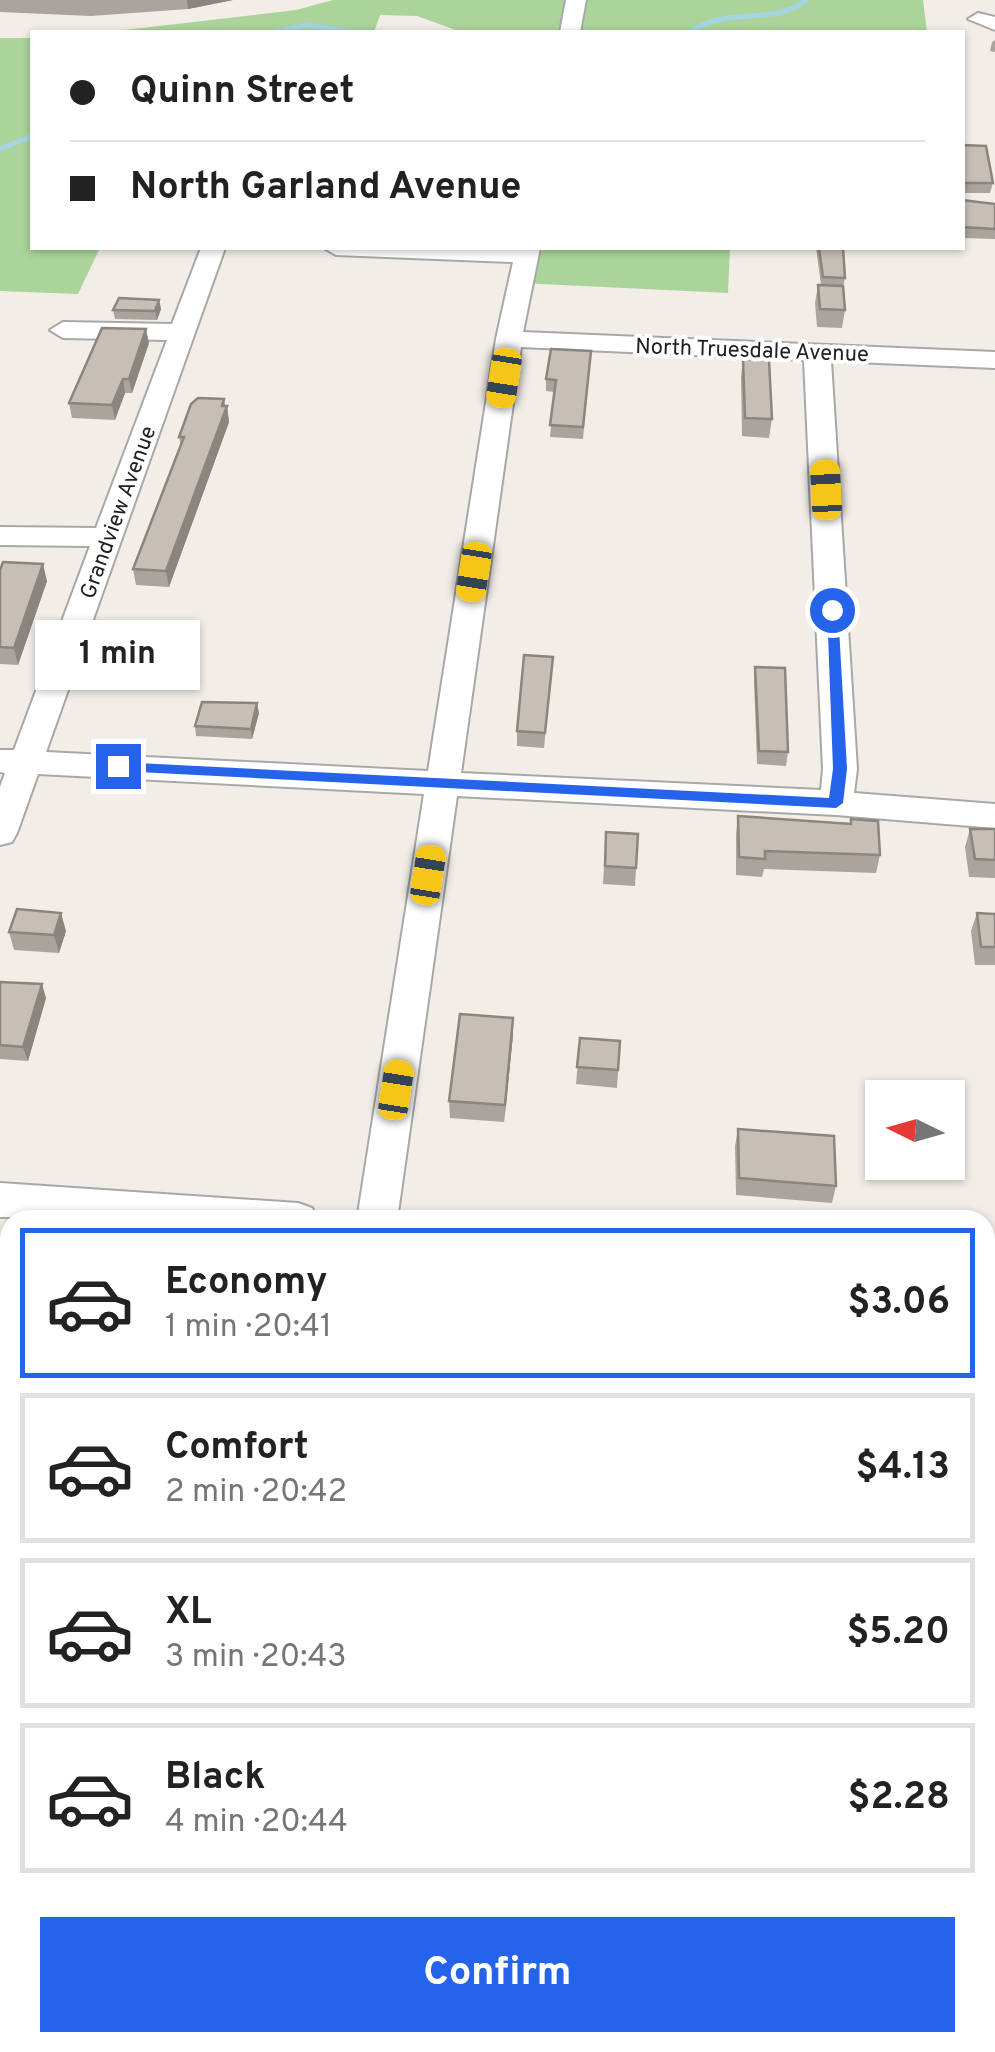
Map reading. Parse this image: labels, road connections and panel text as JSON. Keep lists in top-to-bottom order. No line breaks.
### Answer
{"streets":{"street":["North Truesdale Avenue","Grandview Avenue"]},"north":"left","page":{"banner":["Quinn Street","North Garland Avenue"],"bubble":"1 min","list":[{"name":"Economy","note":"1 min · 20:41","value":"$3.06"},{"name":"Comfort","note":"2 min · 20:42","value":"$4.13"},{"name":"XL","note":"3 min · 20:43","value":"$5.20"},{"name":"Black","note":"4 min · 20:44","value":"$2.28"}],"buttons":"Confirm"}}
